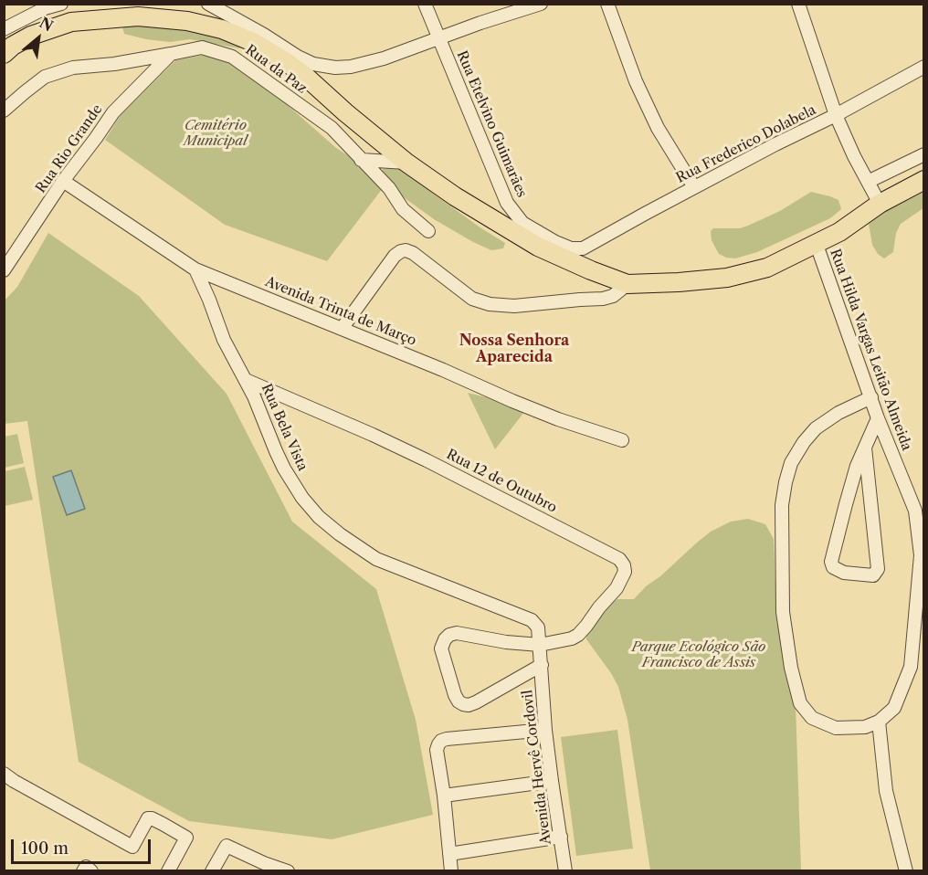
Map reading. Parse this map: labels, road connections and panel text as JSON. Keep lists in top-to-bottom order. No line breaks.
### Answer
{"streets":{"street":["Rua da Paz","Rua Etelvino Guimarães","Rua Frederico Dolabela","Rua Rio Grande","Avenida Trinta de Março","Rua Hilda Vargas Leitão Almeida","Rua Bela Vista","Rua 12 de Outubro","Avenida Hervê Cordovil"]},"crossings":[["Rua da Paz","Rua Rio Grande"],["Rua Etelvino Guimarães","Rua Frederico Dolabela"],["Rua Rio Grande","Avenida Trinta de Março"],["Avenida Trinta de Março","Rua Bela Vista"],["Rua Bela Vista","Rua 12 de Outubro"],["Rua Bela Vista","Avenida Hervê Cordovil"],["Rua 12 de Outubro","Avenida Hervê Cordovil"]],"districts":["Nossa Senhora Aparecida"],"parks":["Cemitério Municipal","Parque Ecológico São Francisco de Assis"],"scale_bar":"100 m","north":"top right"}
